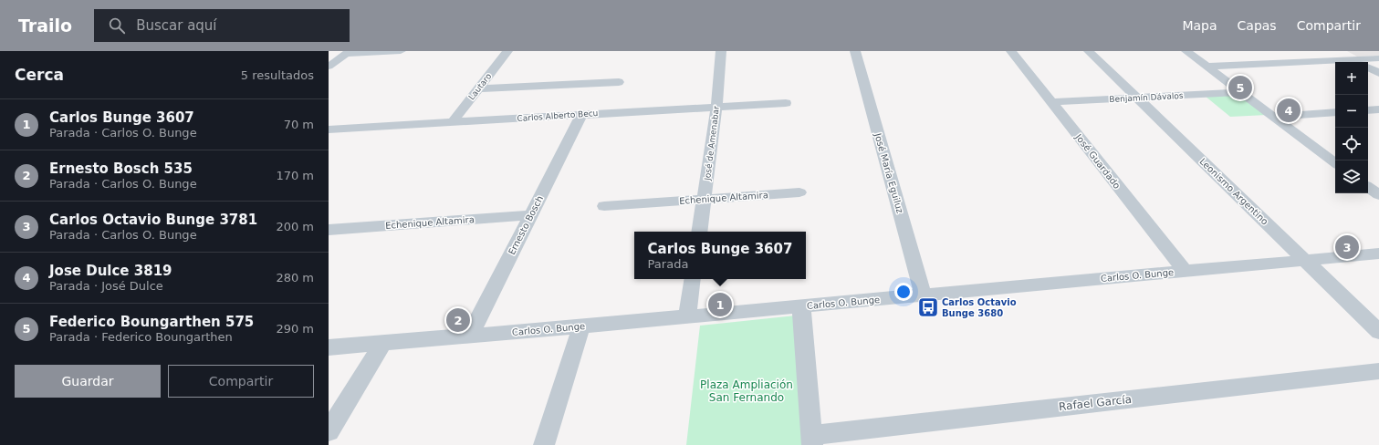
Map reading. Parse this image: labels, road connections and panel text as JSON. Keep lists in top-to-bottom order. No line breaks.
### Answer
{"streets":{"street":["Lautaro","Benjamín Dávalos","Carlos Alberto Becu","José de Amenabar","José Guardado","José María Eguiluz","Leonismo Argentino","Echenique Altamira","Ernesto Bosch","Carlos O. Bunge","Rafael García"]},"crossings":[["Lautaro","Carlos Alberto Becu"],["Benjamín Dávalos","José Guardado"],["Benjamín Dávalos","Leonismo Argentino"],["Carlos Alberto Becu","José de Amenabar"],["Carlos Alberto Becu","Ernesto Bosch"],["José de Amenabar","Echenique Altamira"],["José Guardado","Carlos O. Bunge"],["José María Eguiluz","Carlos O. Bunge"],["Leonismo Argentino","Carlos O. Bunge"],["Echenique Altamira","Ernesto Bosch"],["Ernesto Bosch","Carlos O. Bunge"]],"parks":["Plaza Ampliación San Fernando"],"places":{"bus stop":["Carlos Octavio Bunge 3680"]},"page":{"header":"Trailo","search":"Buscar aquí","nav":["Mapa","Capas","Compartir"],"heading":["Cerca","5 resultados"],"map_buttons":["+","−"],"pins":["5","4","3","1","2"],"list":[{"mark":"1","name":"Carlos Bunge 3607","note":"Parada · Carlos O. Bunge","value":"70 m"},{"mark":"2","name":"Ernesto Bosch 535","note":"Parada · Carlos O. Bunge","value":"170 m"},{"mark":"3","name":"Carlos Octavio Bunge 3781","note":"Parada · Carlos O. Bunge","value":"200 m"},{"mark":"4","name":"Jose Dulce 3819","note":"Parada · José Dulce","value":"280 m"},{"mark":"5","name":"Federico Boungarthen 575","note":"Parada · Federico Boungarthen","value":"290 m"}],"popup":["Carlos Bunge 3607","Parada"],"buttons":["Guardar","Compartir"]}}
